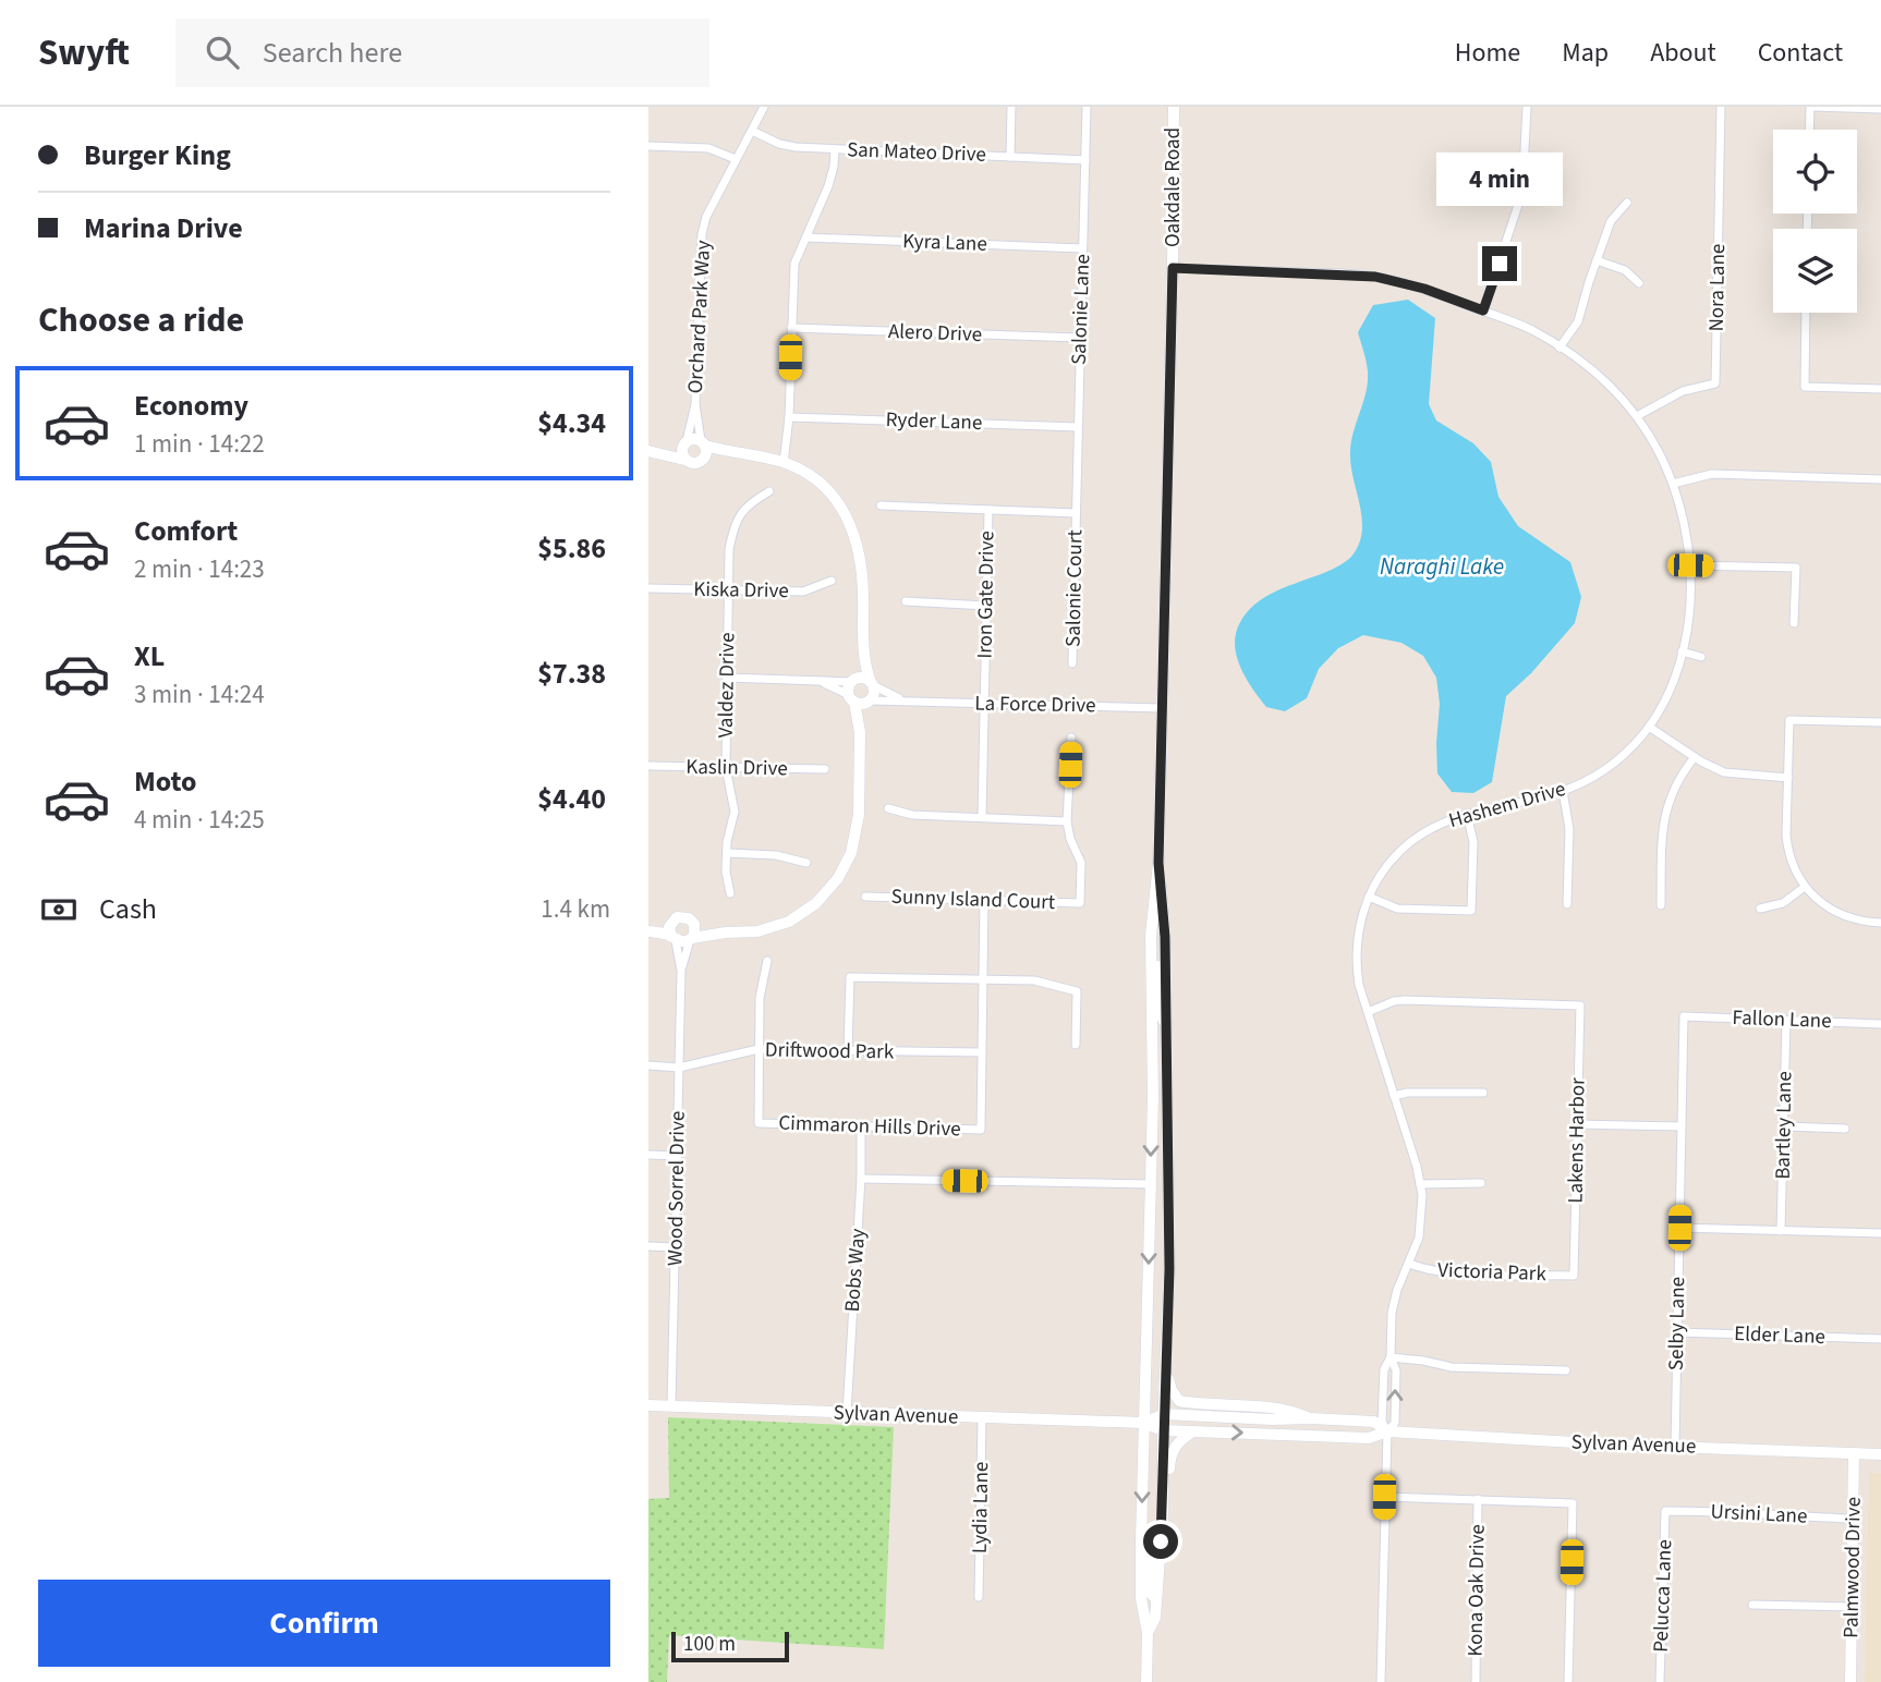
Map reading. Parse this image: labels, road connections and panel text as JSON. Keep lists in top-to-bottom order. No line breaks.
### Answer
{"streets":{"main road":["Oakdale Road","La Force Drive","Sylvan Avenue","Palmwood Drive"],"street":["San Mateo Drive","Kyra Lane","Nora Lane","Salonie Lane","Orchard Park Way","Alero Drive","Ryder Lane","Salonie Court","Kiska Drive","Iron Gate Drive","Valdez Drive","Kaslin Drive","Hashem Drive","Sunny Island Court","Fallon Lane","Driftwood Park","Bartley Lane","Cimmaron Hills Drive","Lakens Harbor","Wood Sorrel Drive","Bobs Way","Victoria Park","Selby Lane","Elder Lane","Lydia Lane","Ursini Lane","Kona Oak Drive","Pelucca Lane"]},"crossings":[["San Mateo Drive","Salonie Lane"],["San Mateo Drive","Orchard Park Way"],["Oakdale Road","La Force Drive"],["Oakdale Road","Hashem Drive"],["Oakdale Road","Sylvan Avenue"],["Kyra Lane","Salonie Lane"],["Nora Lane","Hashem Drive"],["Salonie Lane","Alero Drive"],["Salonie Lane","Ryder Lane"],["Salonie Lane","Salonie Court"],["Kiska Drive","Valdez Drive"],["Iron Gate Drive","La Force Drive"],["Valdez Drive","La Force Drive"],["Valdez Drive","Kaslin Drive"],["Hashem Drive","Lakens Harbor"],["Hashem Drive","Victoria Park"],["Hashem Drive","Sylvan Avenue"],["Fallon Lane","Bartley Lane"],["Fallon Lane","Selby Lane"],["Driftwood Park","Cimmaron Hills Drive"],["Driftwood Park","Wood Sorrel Drive"],["Cimmaron Hills Drive","Bobs Way"],["Lakens Harbor","Victoria Park"],["Wood Sorrel Drive","Sylvan Avenue"],["Bobs Way","Sylvan Avenue"],["Selby Lane","Elder Lane"],["Selby Lane","Sylvan Avenue"],["Sylvan Avenue","Lydia Lane"],["Sylvan Avenue","Palmwood Drive"],["Ursini Lane","Palmwood Drive"],["Ursini Lane","Pelucca Lane"]],"water":["Naraghi Lake"],"scale_bar":"100 m","page":{"header":"Swyft","search":"Search here","nav":["Home","Map","About","Contact"],"banner":["Burger King","Marina Drive"],"bubble":"4 min","heading":"Choose a ride","list":[{"name":"Economy","note":"1 min · 14:22","value":"$4.34"},{"name":"Comfort","note":"2 min · 14:23","value":"$5.86"},{"name":"XL","note":"3 min · 14:24","value":"$7.38"},{"name":"Moto","note":"4 min · 14:25","value":"$4.40"}],"pay":["Cash","1.4 km"],"buttons":"Confirm","scale":"100 m"}}
